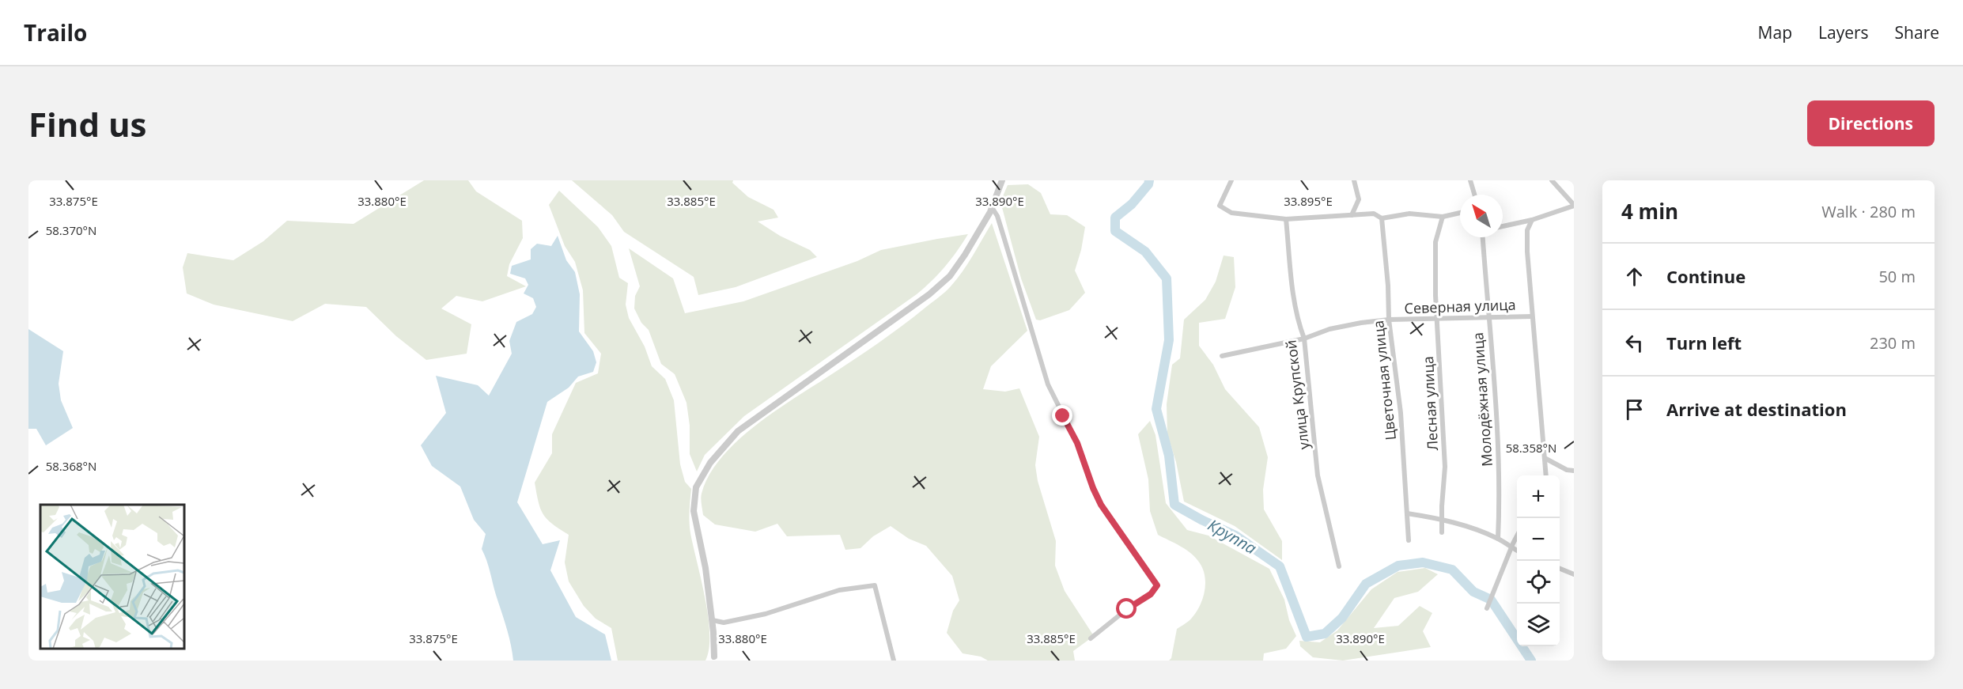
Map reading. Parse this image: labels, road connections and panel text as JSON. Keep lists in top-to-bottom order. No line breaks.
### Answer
{"streets":{"street":["Северная улица","Цветочная улица","улица Крупской","Молодёжная улица","Лесная улица"]},"crossings":[["Северная улица","Цветочная улица"],["Северная улица","улица Крупской"],["Северная улица","Молодёжная улица"],["Северная улица","Лесная улица"]],"water":["Круппа"],"north":"top left","page":{"header":"Trailo","nav":["Map","Layers","Share"],"buttons":"Directions","title":"Find us","heading":["4 min","Walk · 280 m"],"list":[["Continue","50 m"],["Turn left","230 m"],"Arrive at destination"],"map_buttons":["+","−"]},"coordinates":["33.875°E","33.880°E","33.885°E","33.890°E","33.895°E","58.370°N","58.358°N","58.368°N"]}
